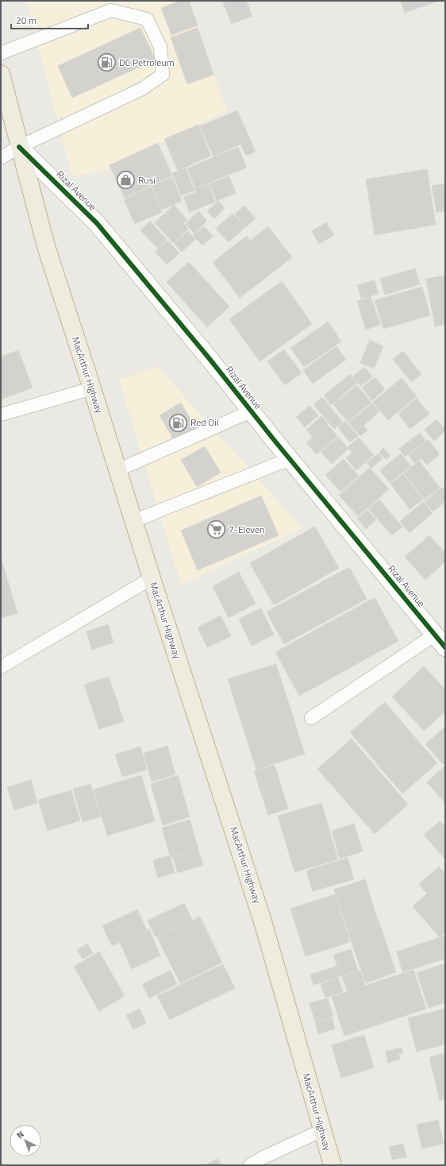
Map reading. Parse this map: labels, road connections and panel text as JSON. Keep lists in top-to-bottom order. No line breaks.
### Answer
{"streets":{"highway":["MacArthur Highway"],"street":["Rizal Avenue"]},"crossings":[["Rizal Avenue","MacArthur Highway"]],"places":{"fuel station":["DC Petroleum","Red Oil"],"shop":["Rusi"],"supermarket":["7-Eleven"]},"scale_bar":"20 m","north":"top left"}
